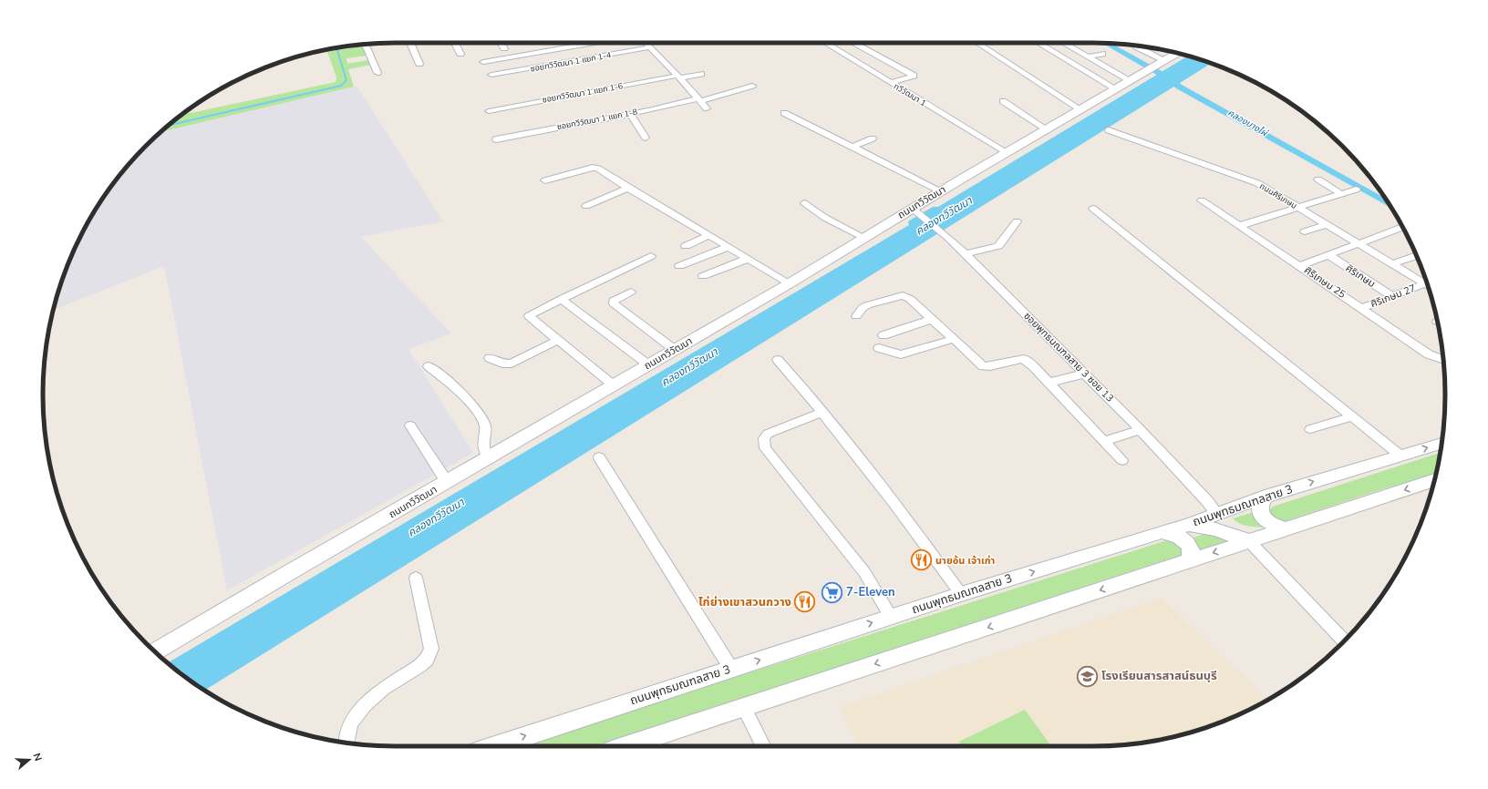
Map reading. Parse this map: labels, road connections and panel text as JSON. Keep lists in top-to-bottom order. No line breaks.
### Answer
{"streets":{"main road":["ถนนทวีวัฒนา","ถนนพุทธมณฑลสาย 3"],"street":["ซอยทวีวัฒนา 1 แยก 1-4","ซอยทวีวัฒนา 1 แยก 1-6","ทวีวัฒนา 1","ซอยทวีวัฒนา 1 แยก 1-8","ถนนศิริเกษม","ศิริเกษม","ศิริเกษม 25","ศิริเกษม 27","ซอยพุทธมณฑลสาย 3 ซอย 13"]},"crossings":[["ทวีวัฒนา 1","ถนนทวีวัฒนา"],["ถนนทวีวัฒนา","ซอยพุทธมณฑลสาย 3 ซอย 13"],["ศิริเกษม","ศิริเกษม 27"],["ศิริเกษม 25","ศิริเกษม 27"],["ซอยพุทธมณฑลสาย 3 ซอย 13","ถนนพุทธมณฑลสาย 3"]],"water":["คลองบางไผ่","คลองทวีวัฒนา"],"places":{"restaurant":["นายอ้น เจ้าเก่า","ไก่ย่างเขาสวนกวาง"],"supermarket":["7-Eleven"],"school or university":["โรงเรียนสารสาสน์ธนบุรี"]},"north":"right"}
